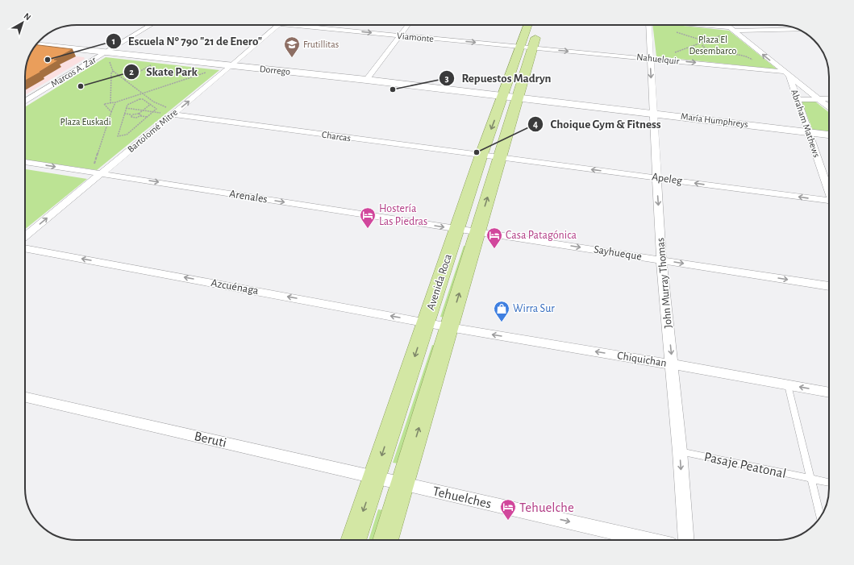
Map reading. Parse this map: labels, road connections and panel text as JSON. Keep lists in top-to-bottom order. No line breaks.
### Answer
{"streets":{"main road":["Dorrego","María Humphreys","Avenida Roca"],"street":["Viamonte","Nahuelquir","Marcos A. Zar","Abraham Mathews","Bartolomé Mitre","Charcas","Apeleg","Arenales","Sayhueque","John Murray Thomas","Azcuénaga","Chiquichan","Beruti","Tehuelches"],"lane":["Pasaje Peatonal"]},"crossings":[["Viamonte","Nahuelquir"],["Viamonte","Avenida Roca"],["Nahuelquir","Abraham Mathews"],["Nahuelquir","Avenida Roca"],["Nahuelquir","John Murray Thomas"],["Dorrego","Marcos A. Zar"],["Dorrego","María Humphreys"],["Dorrego","Bartolomé Mitre"],["Dorrego","Avenida Roca"],["María Humphreys","Abraham Mathews"],["María Humphreys","Avenida Roca"],["María Humphreys","John Murray Thomas"],["Bartolomé Mitre","Charcas"],["Bartolomé Mitre","Arenales"],["Charcas","Apeleg"],["Charcas","Avenida Roca"],["Apeleg","Avenida Roca"],["Apeleg","John Murray Thomas"],["Arenales","Sayhueque"],["Arenales","Avenida Roca"],["Sayhueque","Avenida Roca"],["Sayhueque","John Murray Thomas"],["Avenida Roca","Azcuénaga"],["Avenida Roca","Chiquichan"],["Avenida Roca","Beruti"],["Avenida Roca","Tehuelches"],["John Murray Thomas","Chiquichan"],["John Murray Thomas","Pasaje Peatonal"],["Azcuénaga","Chiquichan"],["Beruti","Tehuelches"]],"one_way":["Viamonte","Bartolomé Mitre","Apeleg","Arenales","Sayhueque","John Murray Thomas","Azcuénaga","Chiquichan","Tehuelches"],"parks":["Plaza El Desembarco","Plaza Euskadi"],"places":{"school or university":["Frutillitas"],"other":["Escuela Nº 790 \"21 de Enero\"","Skate Park","Repuestos Madryn","Choique Gym & Fitness"],"hotel":["Hostería Las Piedras","Casa Patagónica","Tehuelche"],"shop":["Wirra Sur"]},"north":"top right"}
